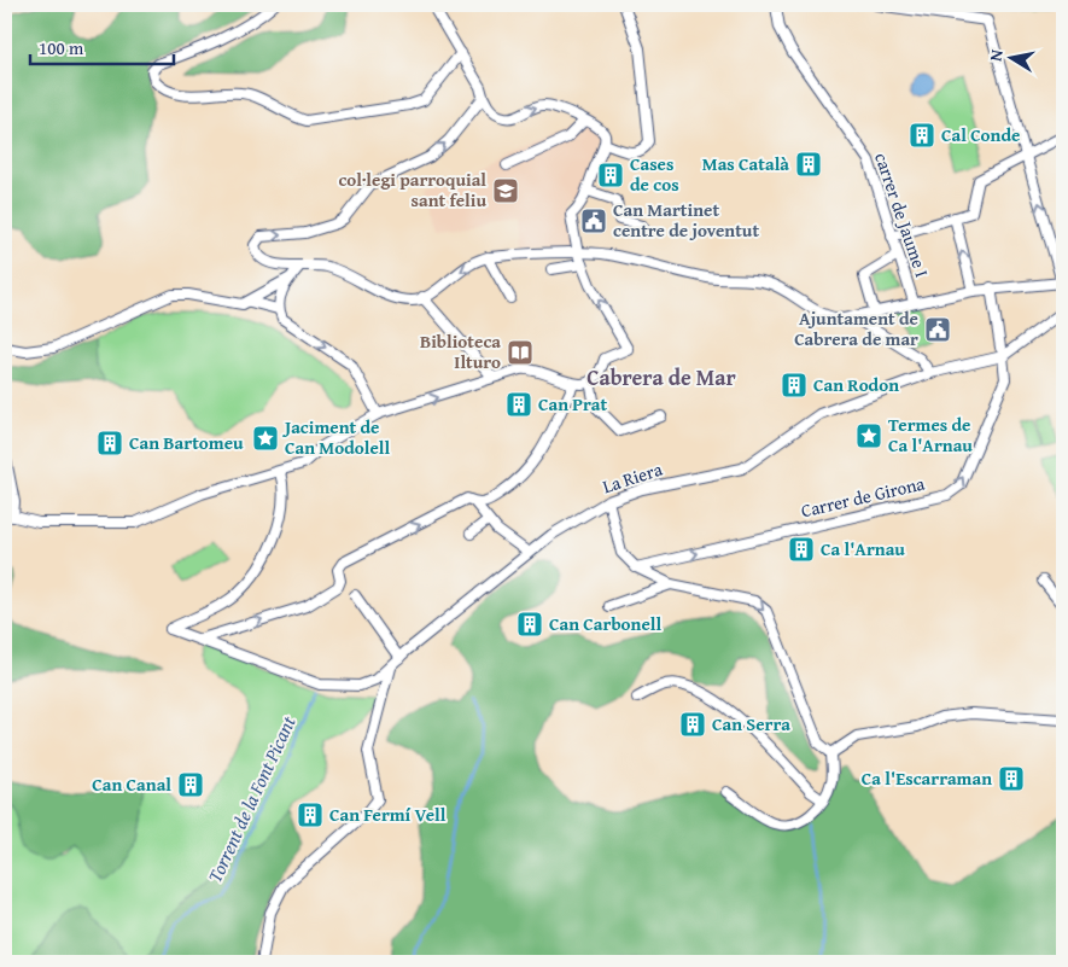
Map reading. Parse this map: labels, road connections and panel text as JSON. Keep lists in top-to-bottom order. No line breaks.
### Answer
{"streets":{"street":["carrer de Jaume I","La Riera","Carrer de Girona"]},"crossings":[["La Riera","Carrer de Girona"]],"one_way":["Carrer de Girona"],"districts":["Cabrera de Mar"],"water":["Torrent de la Font Picant"],"places":{"building":["Cal Conde","Mas Català","Cases de cos","Can Rodon","Can Prat","Can Bartomeu","Ca l'Arnau","Can Carbonell","Can Serra","Ca l'Escarraman","Can Canal","Can Fermí Vell"],"school or university":["col·legi parroquial sant feliu"],"public building":["Can Martinet centre de joventut","Ajuntament de Cabrera de mar"],"library":["Biblioteca Ilturo"],"place":["Termes de Ca l'Arnau","Jaciment de Can Modolell"]},"scale_bar":"100 m","north":"left"}
